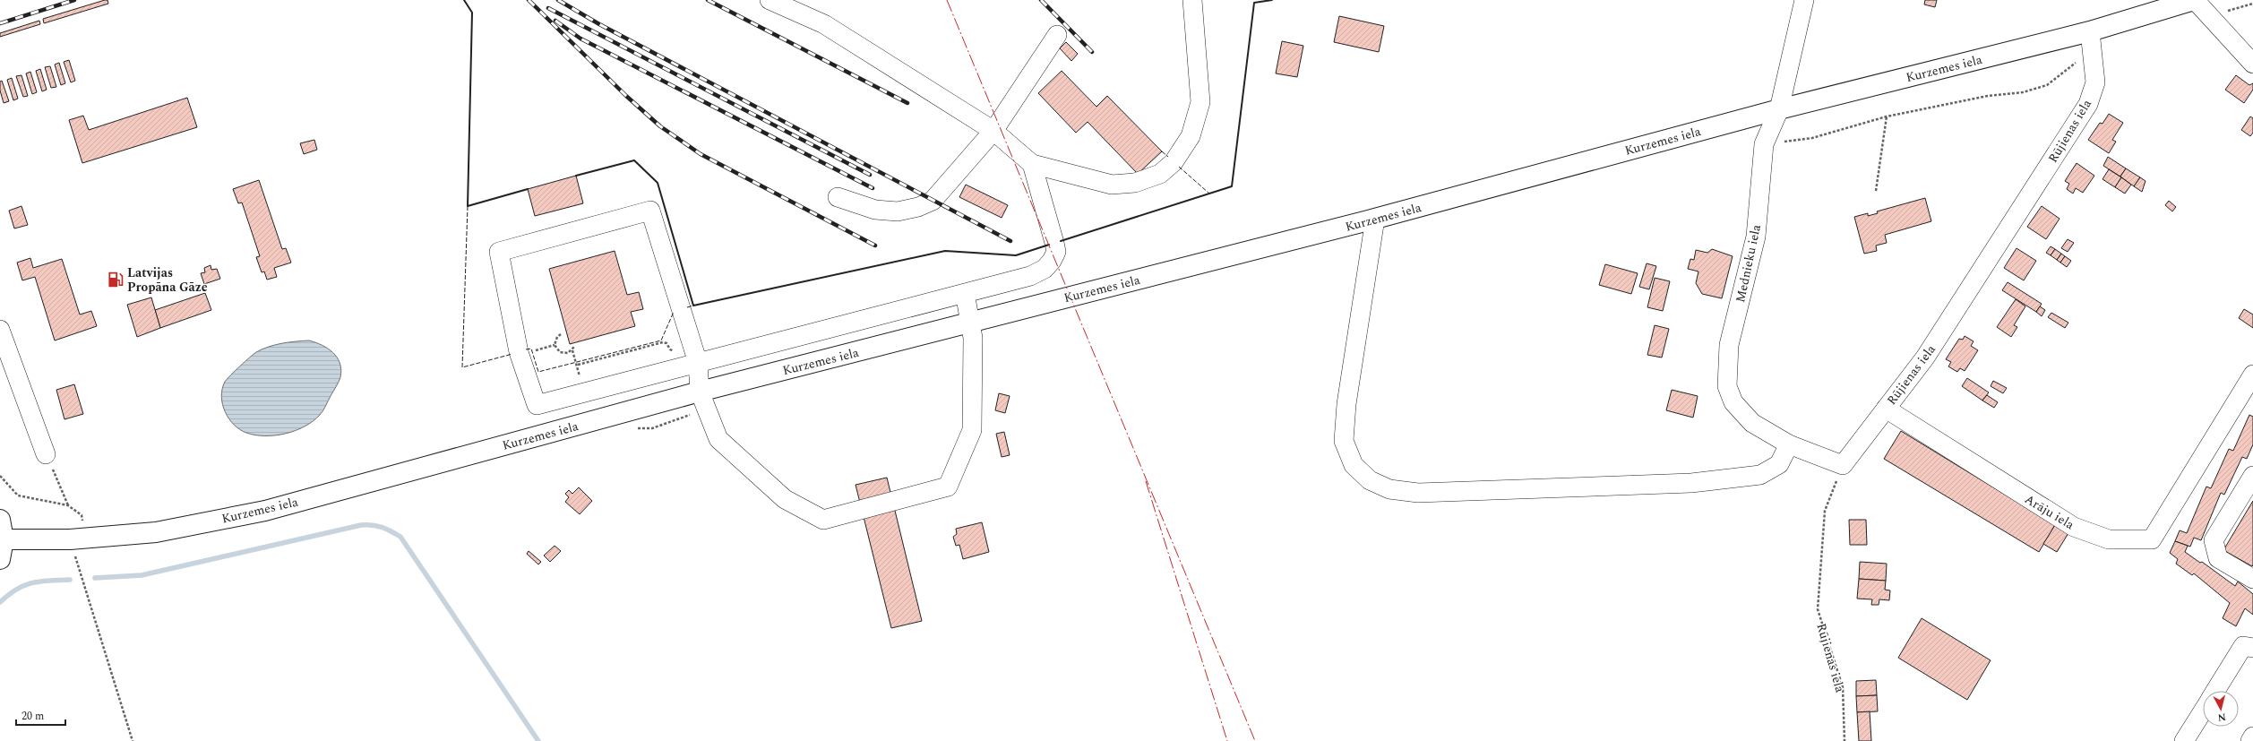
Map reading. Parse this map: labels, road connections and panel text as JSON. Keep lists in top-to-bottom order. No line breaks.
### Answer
{"streets":{"highway":["Kurzemes iela"],"street":["Rūjienas iela","Mednieku iela","Arāju iela"]},"crossings":[["Kurzemes iela","Rūjienas iela"],["Kurzemes iela","Mednieku iela"],["Rūjienas iela","Mednieku iela"],["Rūjienas iela","Arāju iela"]],"places":{"fuel station":["Latvijas Propāna Gāze"]},"scale_bar":"20 m","north":"bottom"}
